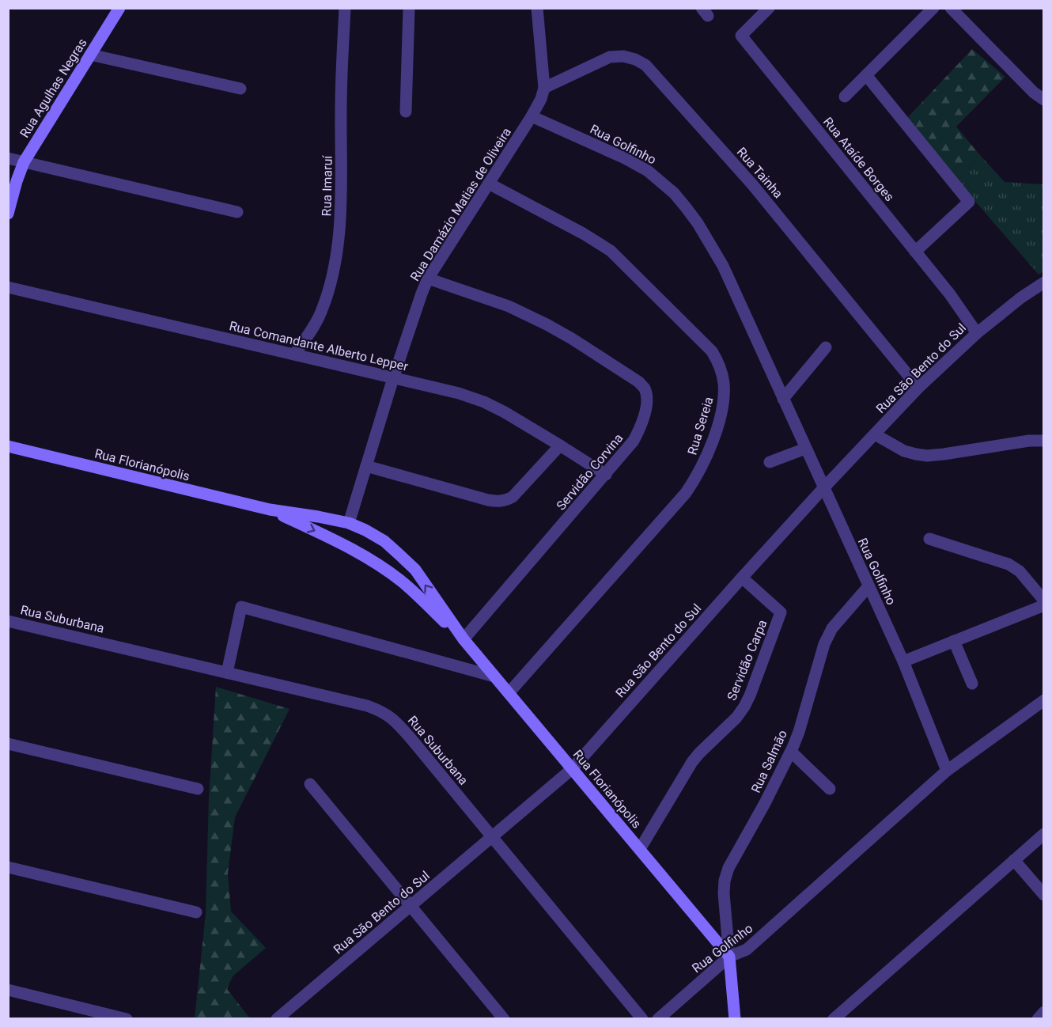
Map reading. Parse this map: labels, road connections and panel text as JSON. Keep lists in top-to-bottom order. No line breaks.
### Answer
{"streets":{"street":["Rua Agulhas Negras","Rua Golfinho","Rua Ataíde Borges","Rua Tainha","Rua Imaruí","Rua Damázio Matias de Oliveira","Rua Comandante Alberto Lepper","Rua São Bento do Sul","Rua Sereia","Rua Florianópolis","Servidão Corvina","Rua Suburbana","Servidão Carpa","Rua Salmão"]},"crossings":[["Rua Golfinho","Rua Damázio Matias de Oliveira"],["Rua Golfinho","Rua São Bento do Sul"],["Rua Golfinho","Rua Florianópolis"],["Rua Golfinho","Rua Salmão"],["Rua Ataíde Borges","Rua São Bento do Sul"],["Rua Tainha","Rua Damázio Matias de Oliveira"],["Rua Tainha","Rua São Bento do Sul"],["Rua Imaruí","Rua Comandante Alberto Lepper"],["Rua Damázio Matias de Oliveira","Rua Comandante Alberto Lepper"],["Rua Damázio Matias de Oliveira","Rua Sereia"],["Rua Damázio Matias de Oliveira","Rua Florianópolis"],["Rua Damázio Matias de Oliveira","Servidão Corvina"],["Rua Comandante Alberto Lepper","Servidão Corvina"],["Rua São Bento do Sul","Rua Florianópolis"],["Rua São Bento do Sul","Rua Suburbana"],["Rua São Bento do Sul","Servidão Carpa"],["Rua Sereia","Rua Florianópolis"],["Rua Florianópolis","Servidão Corvina"],["Rua Florianópolis","Servidão Carpa"],["Rua Florianópolis","Rua Salmão"]]}
